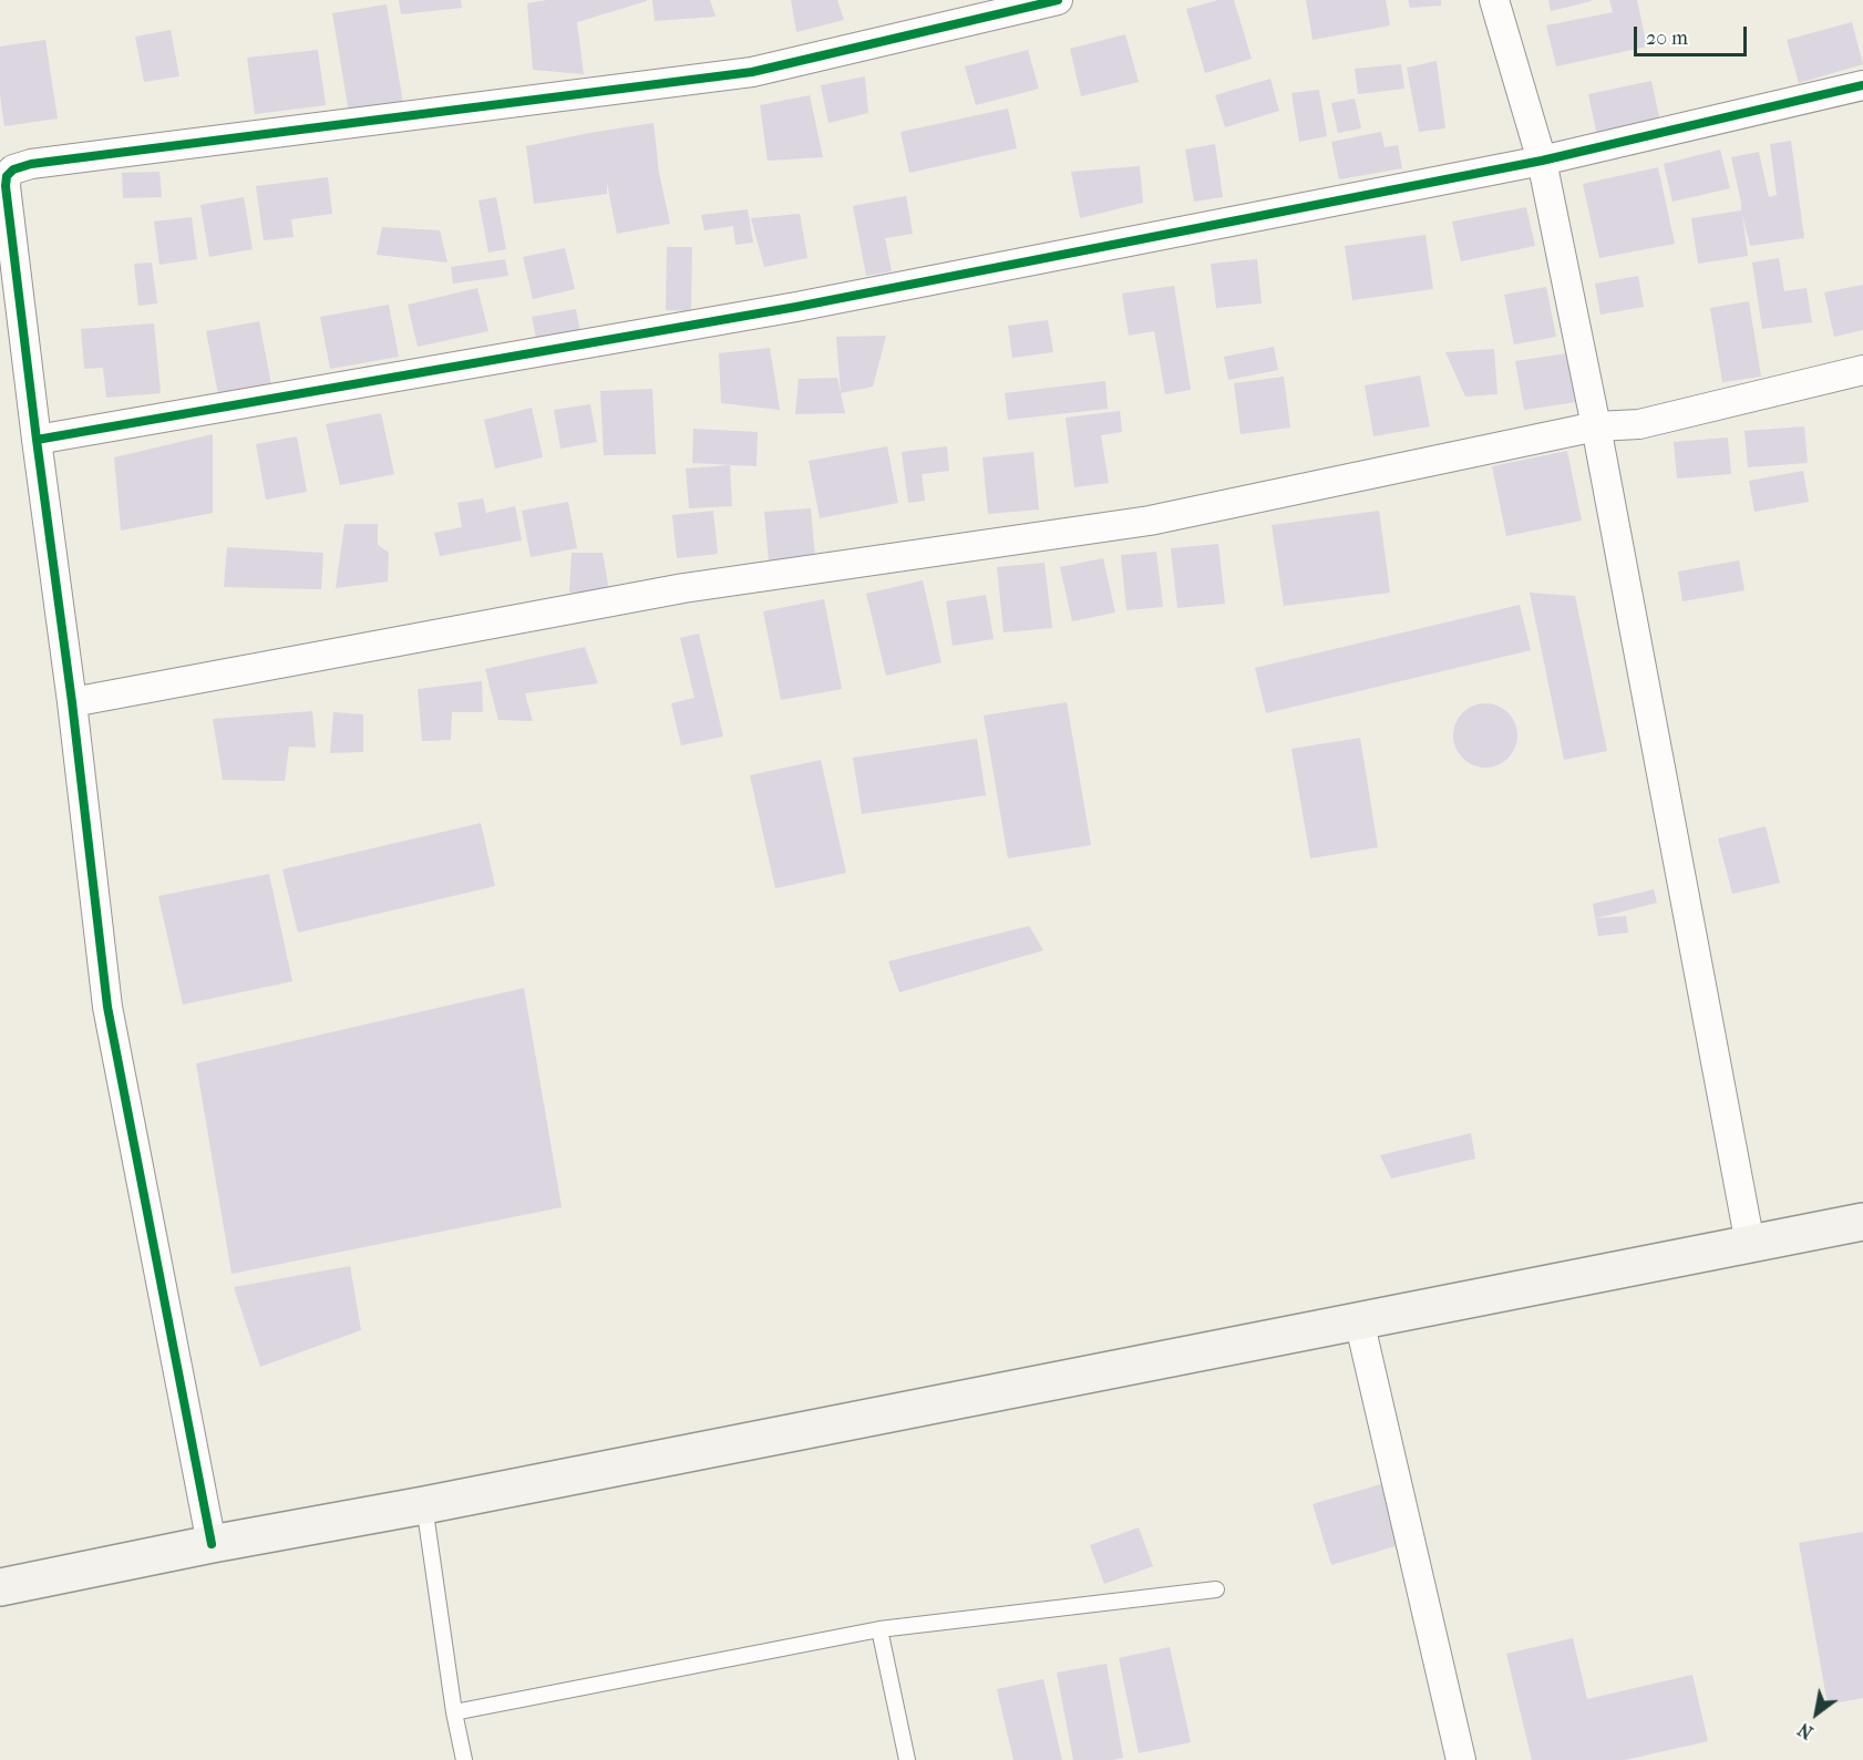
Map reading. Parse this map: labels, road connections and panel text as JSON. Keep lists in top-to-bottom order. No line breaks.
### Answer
{"scale_bar":"20 m","north":"bottom left"}
